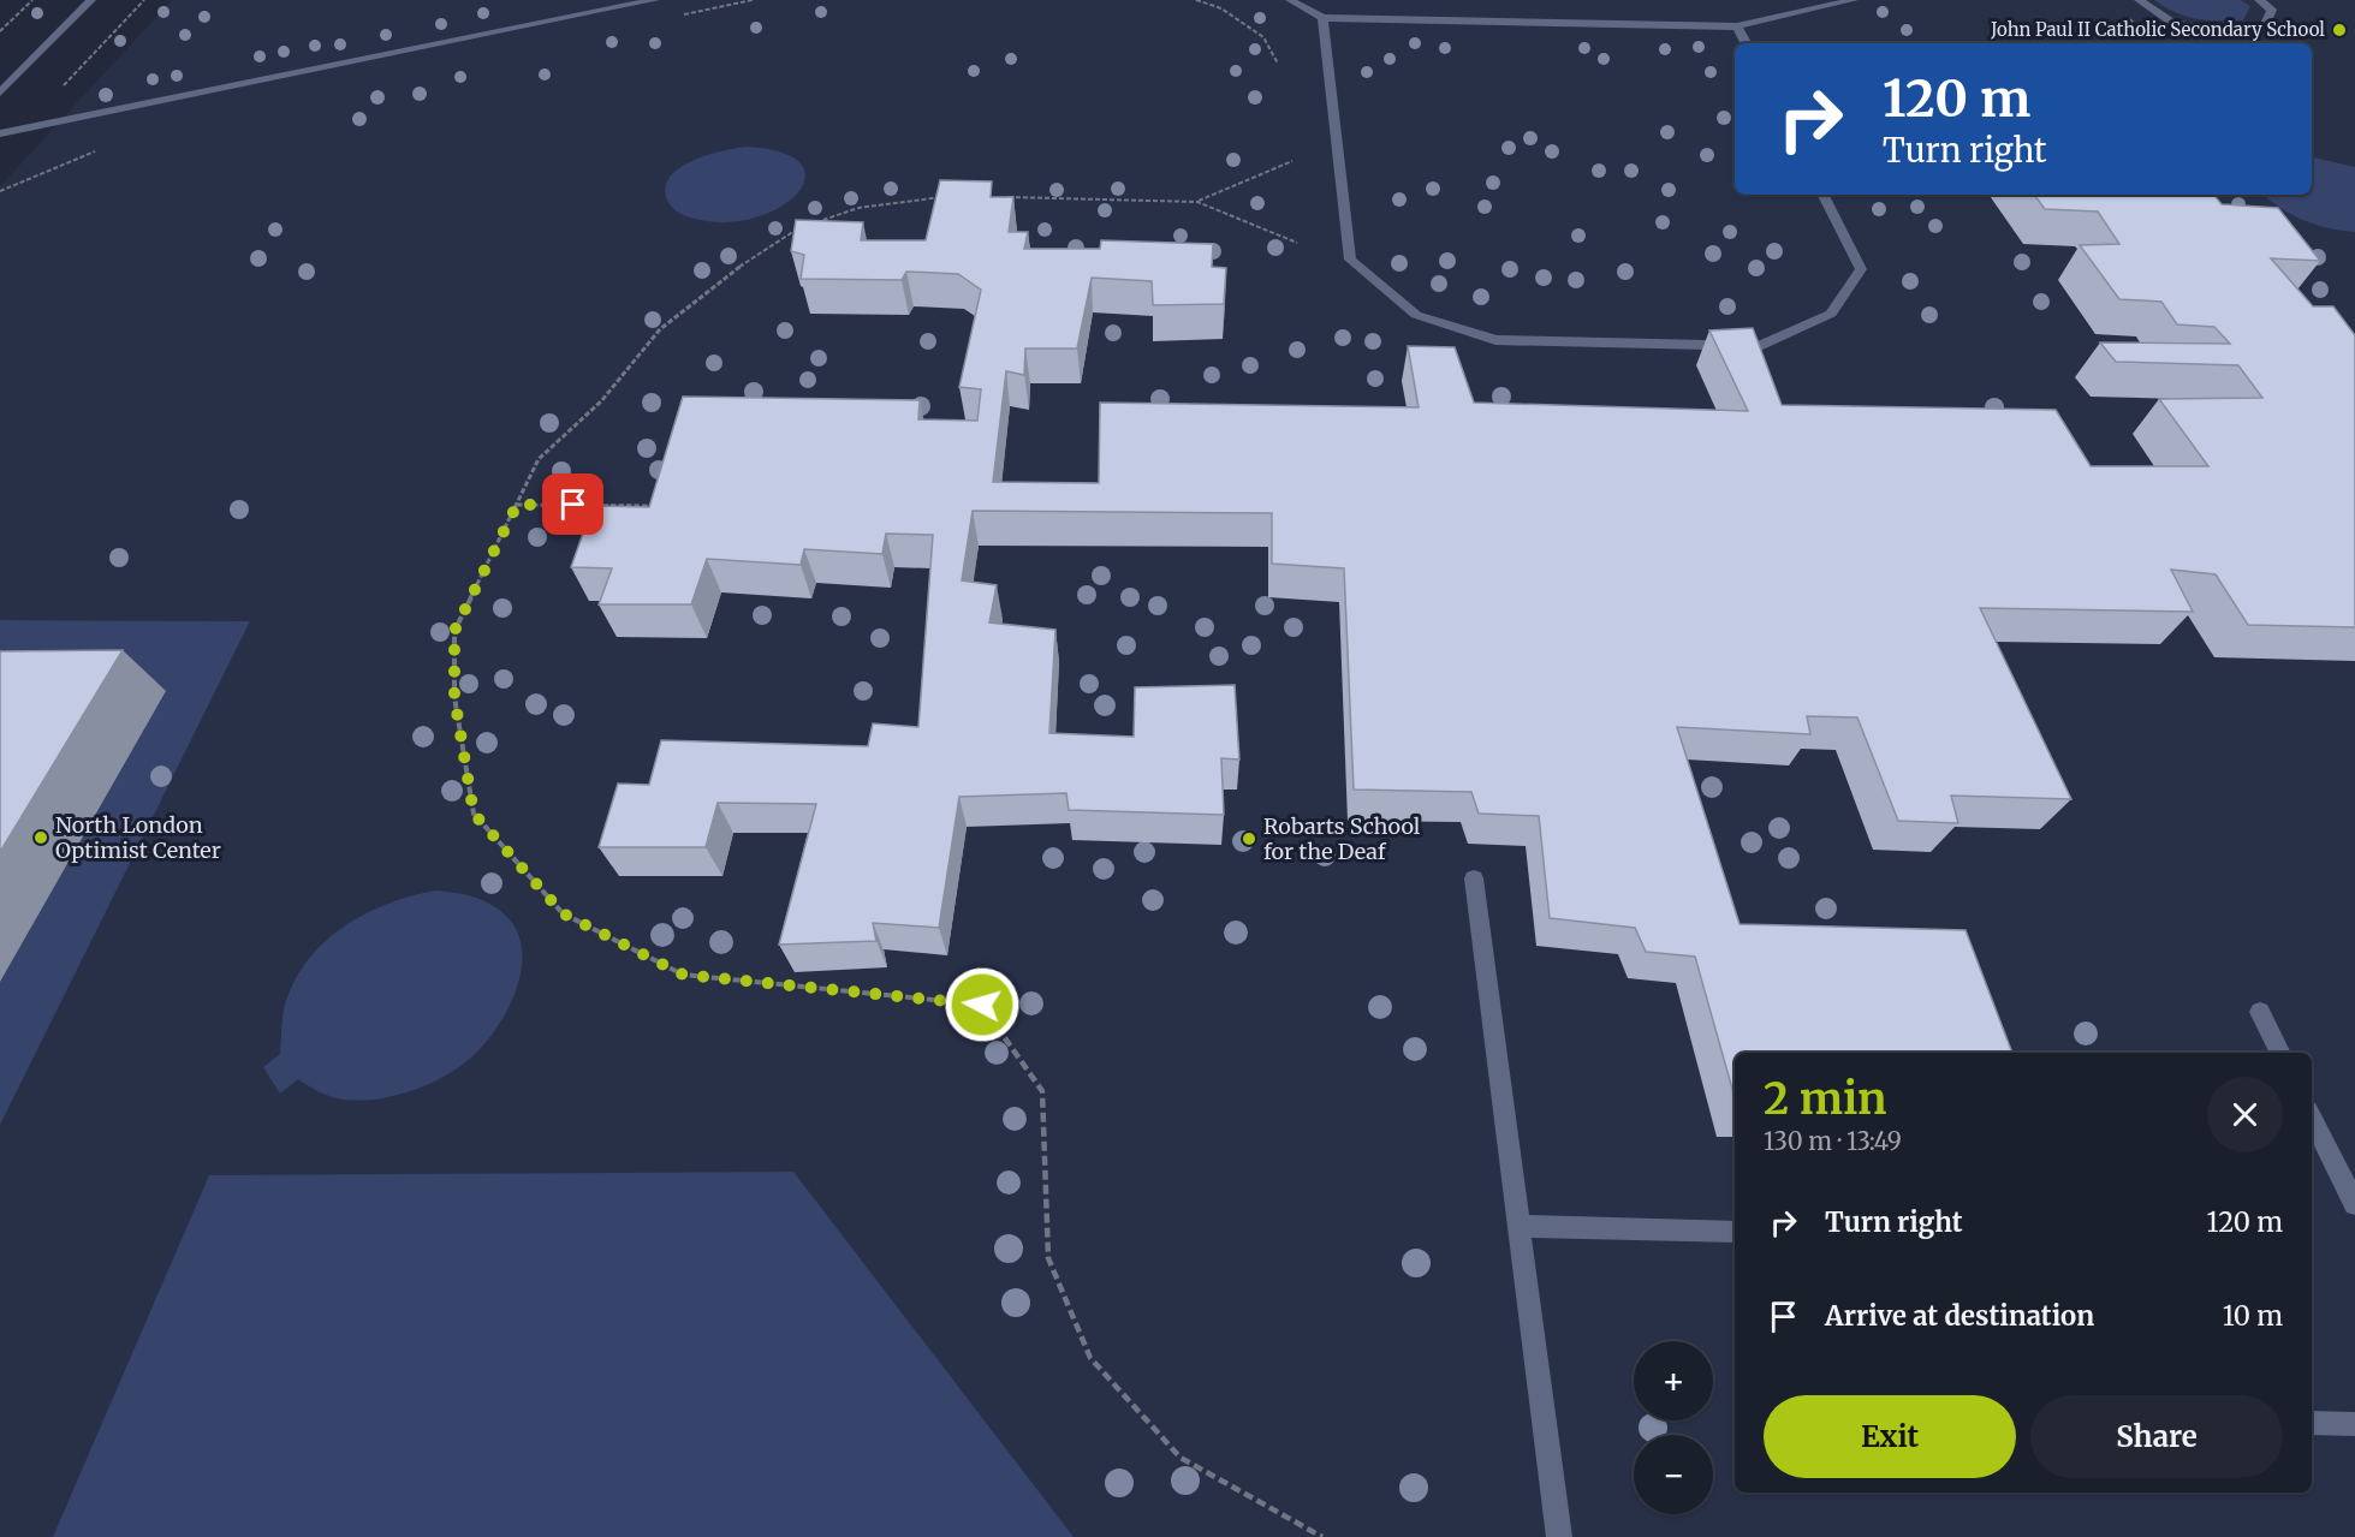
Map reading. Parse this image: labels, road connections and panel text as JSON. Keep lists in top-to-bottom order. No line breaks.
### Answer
{"places":["John Paul II Catholic Secondary School","North London Optimist Center","Robarts School for the Deaf"],"page":{"turn":["120 m","Turn right"],"heading":["2 min","130 m · 13:49"],"list":[{"name":"Turn right","value":"120 m"},{"name":"Arrive at destination","value":"10 m"}],"map_buttons":["+","−"],"buttons":["Exit","Share"]}}
